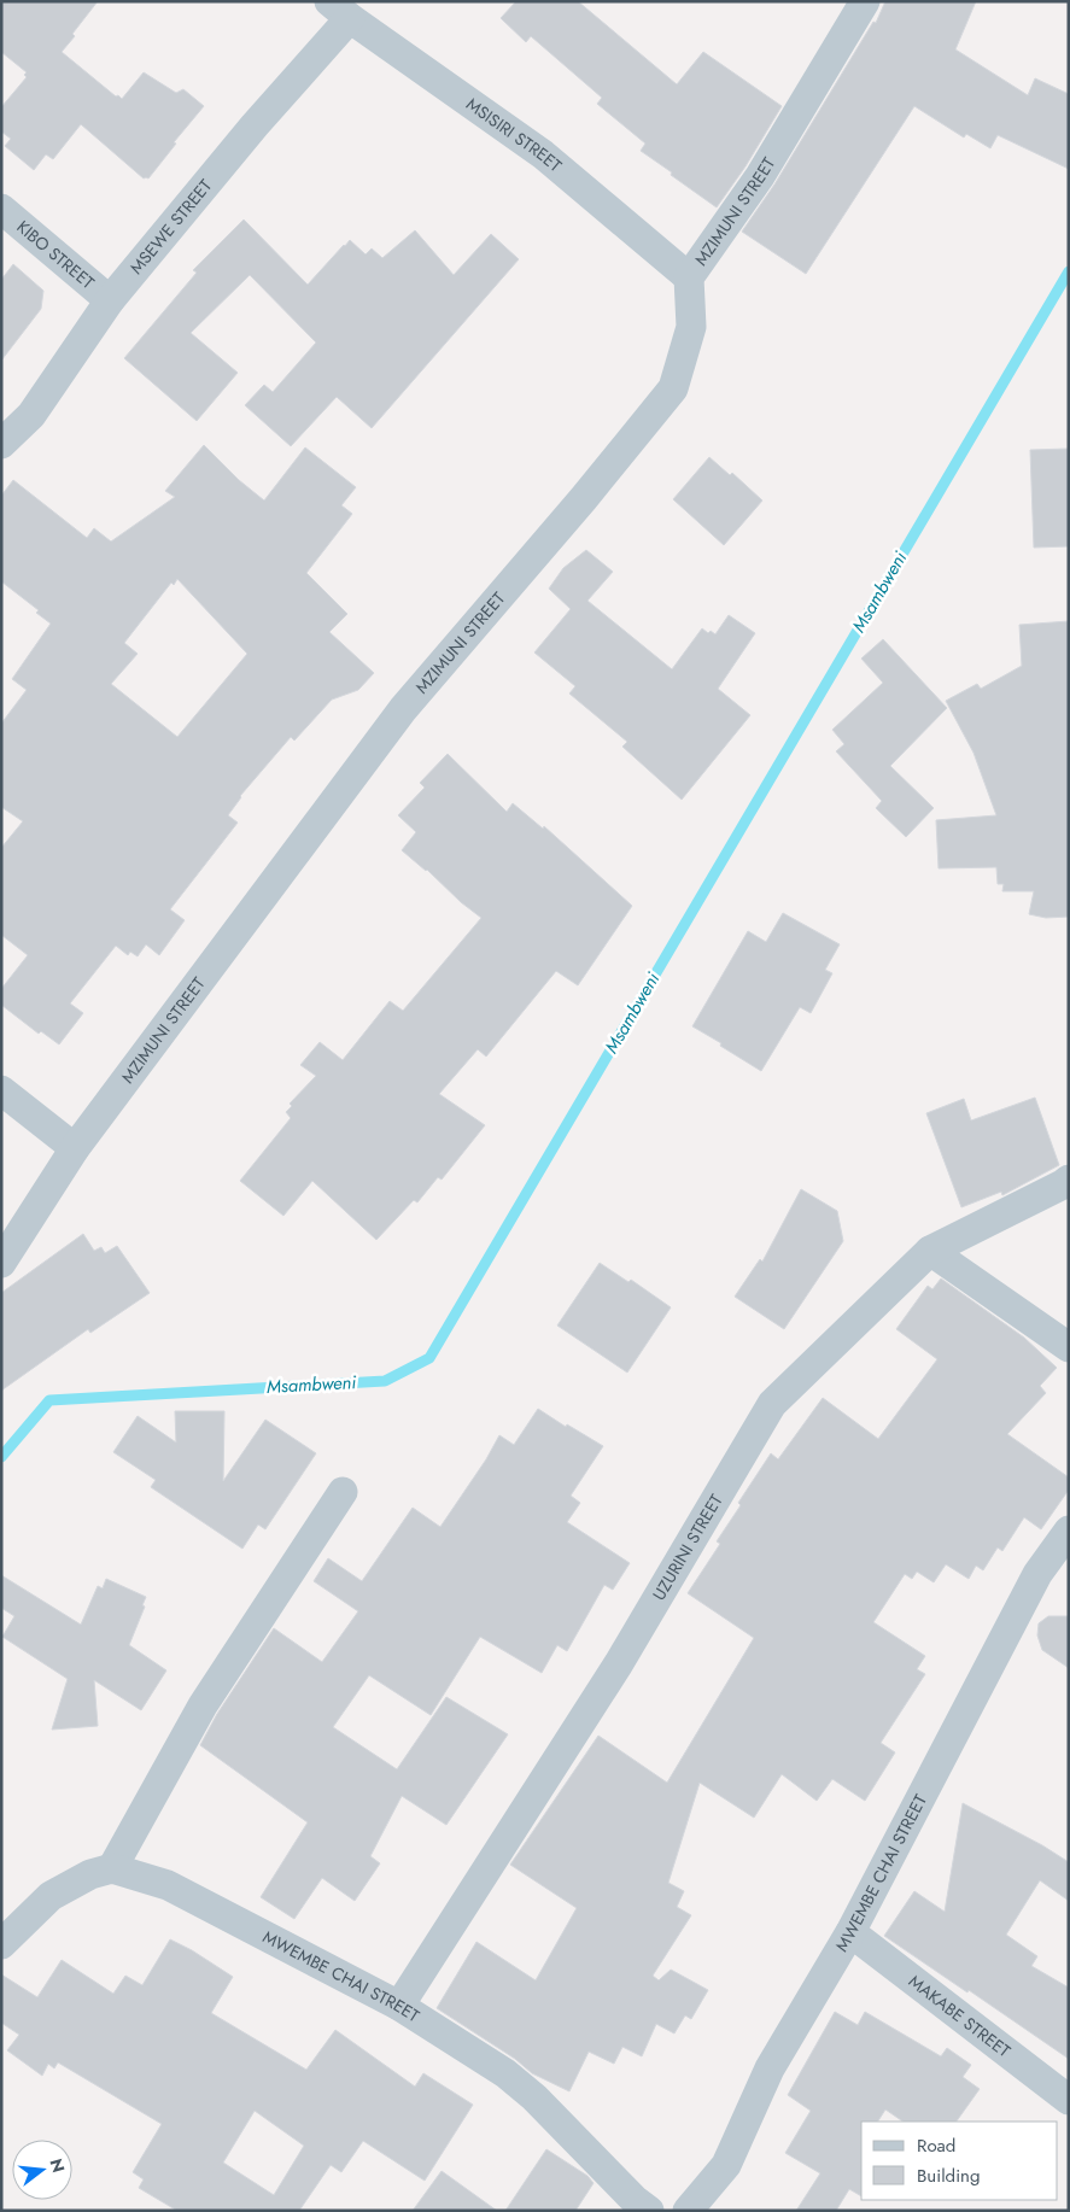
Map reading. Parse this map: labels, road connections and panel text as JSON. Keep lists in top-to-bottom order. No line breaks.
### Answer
{"streets":{"street":["MSISIRI STREET","MZIMUNI STREET","MSEWE STREET","KIBO STREET","UZURINI STREET","MWEMBE CHAI STREET","MAKABE STREET"]},"crossings":[["MSISIRI STREET","MZIMUNI STREET"],["MSISIRI STREET","MSEWE STREET"],["MSEWE STREET","KIBO STREET"],["UZURINI STREET","MWEMBE CHAI STREET"],["MWEMBE CHAI STREET","MAKABE STREET"]],"water":["Msambweni"],"legend":["Road","Building"],"north":"right"}
